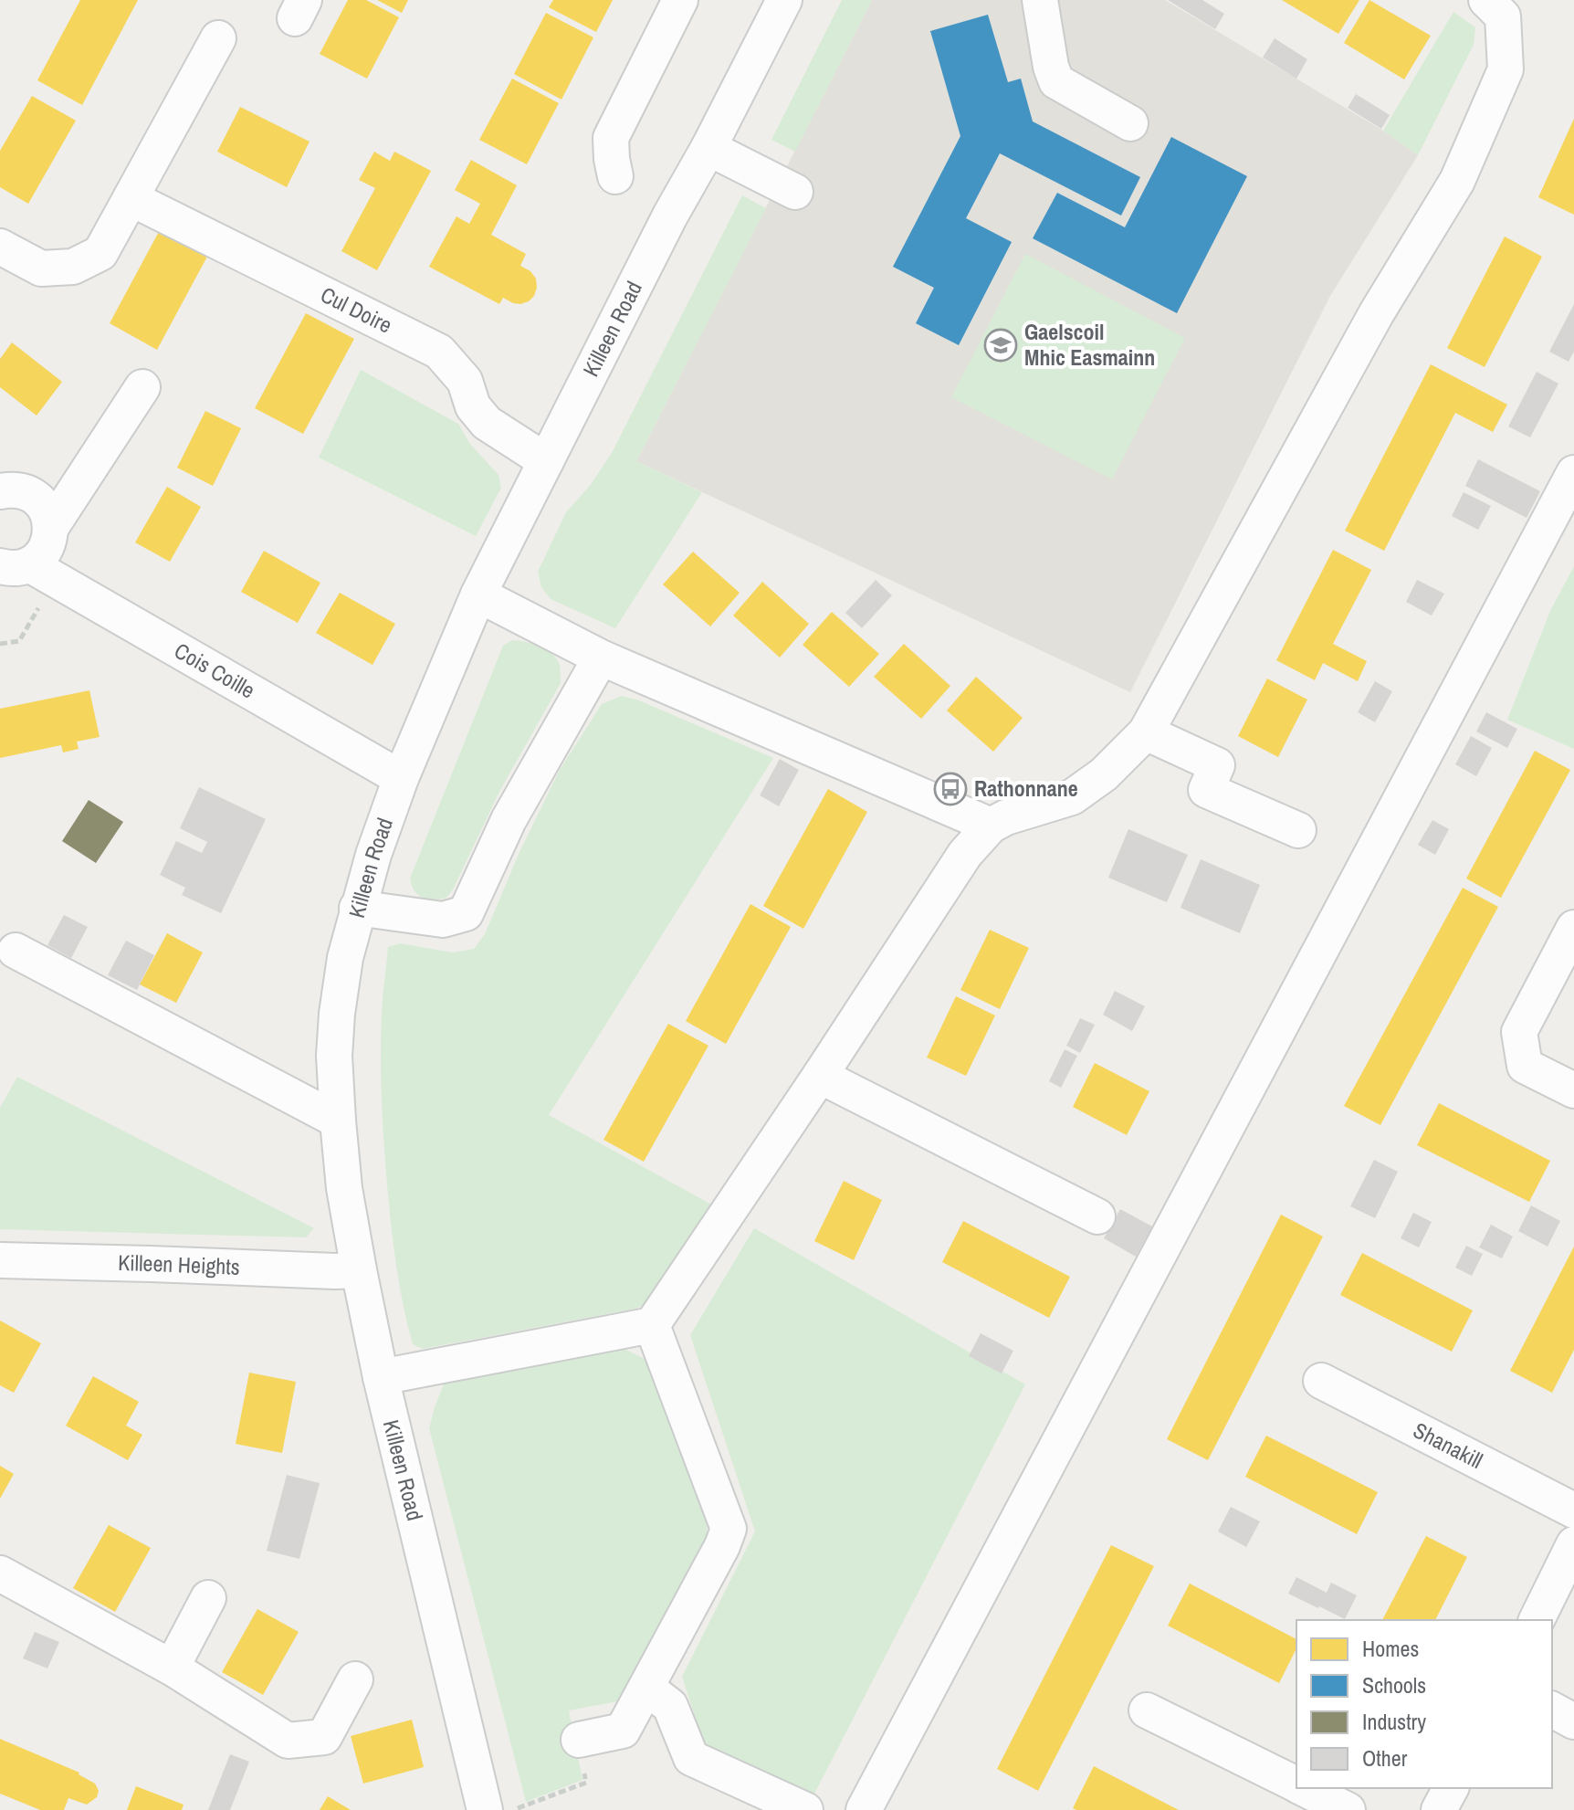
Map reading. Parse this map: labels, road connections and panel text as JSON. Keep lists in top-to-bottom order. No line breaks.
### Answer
{"streets":{"street":["Cul Doire","Killeen Road","Cois Coille","Killeen Heights","Shanakill"]},"crossings":[["Cul Doire","Killeen Road"],["Killeen Road","Cois Coille"],["Killeen Road","Killeen Heights"]],"places":{"school or university":["Gaelscoil Mhic Easmainn"],"bus stop":["Rathonnane"]},"legend":["Homes","Schools","Industry","Other"]}
